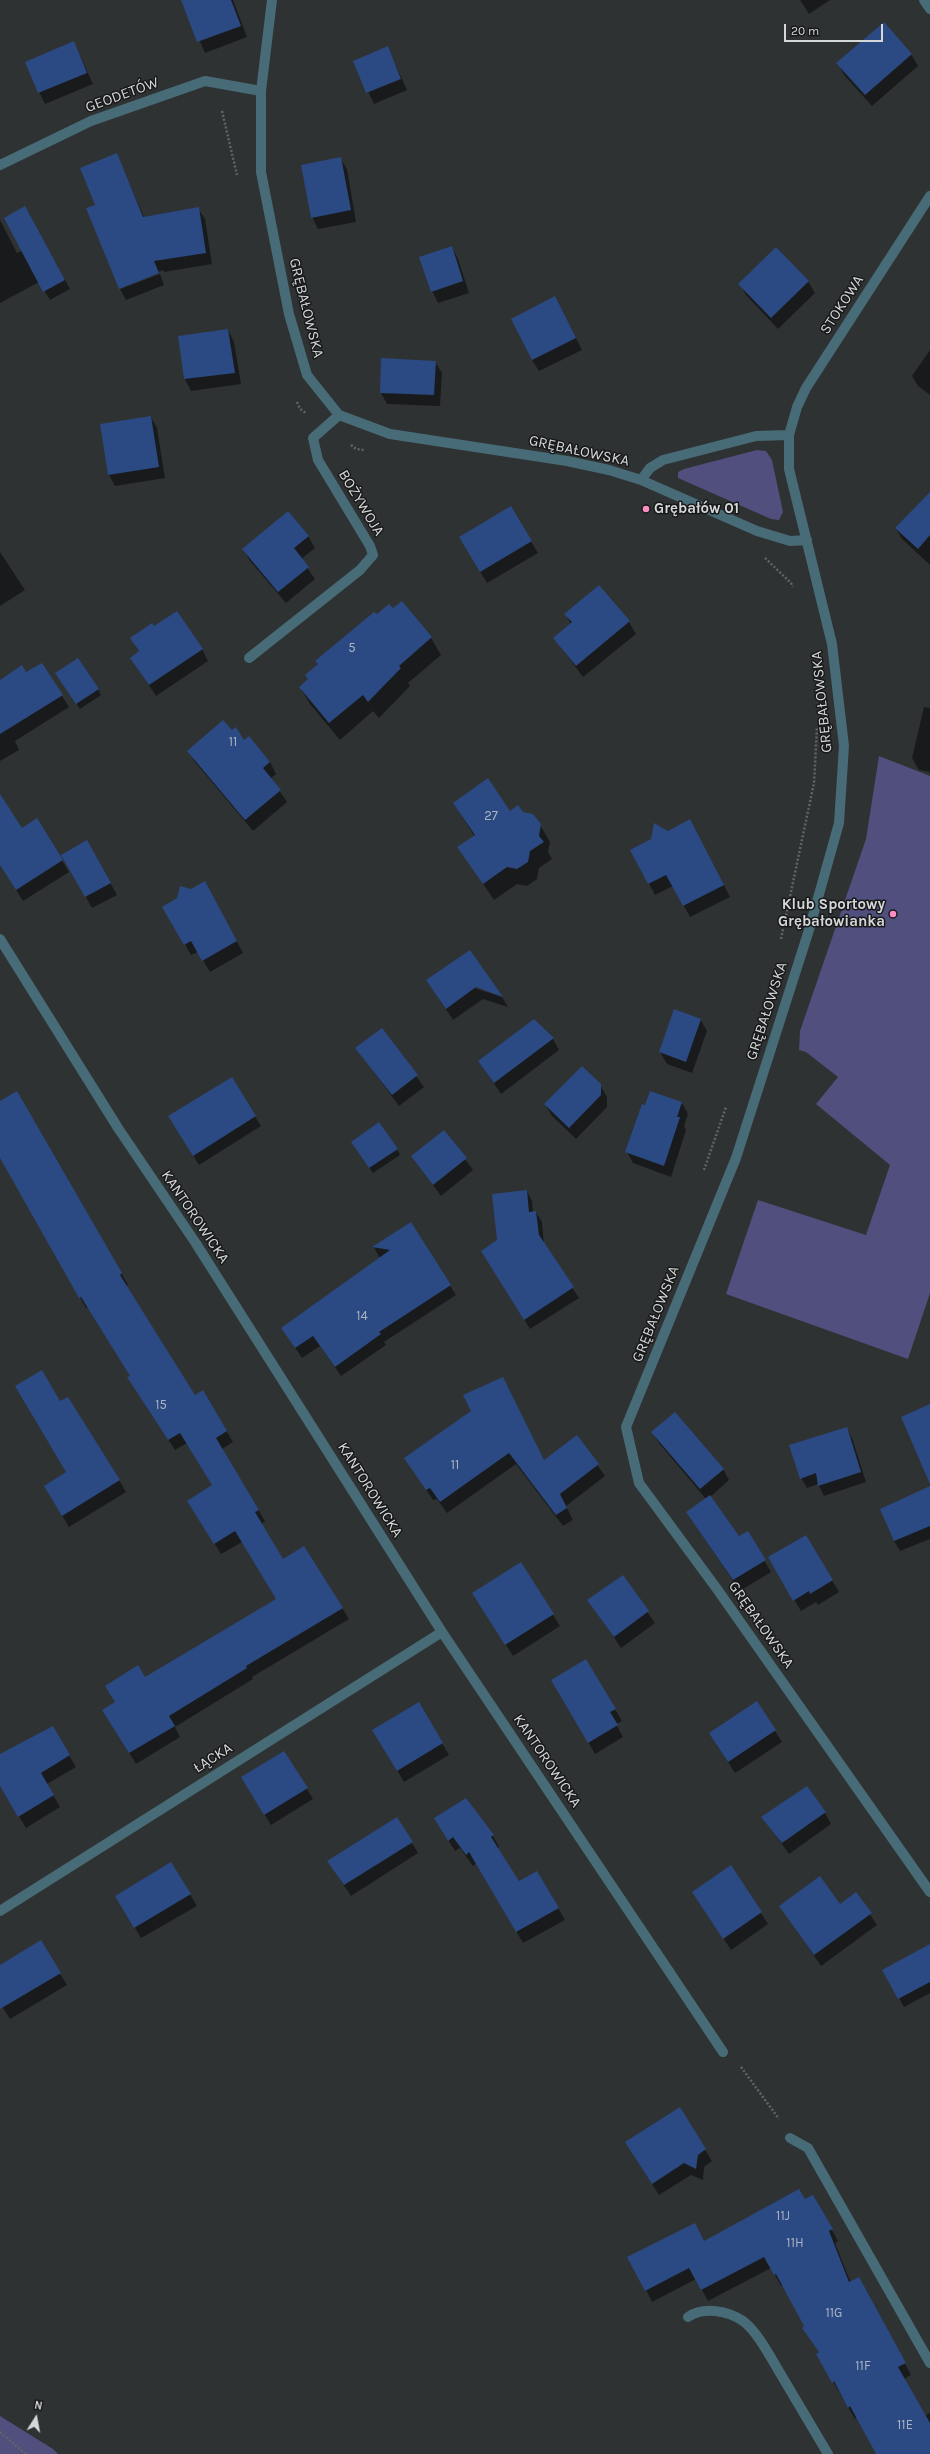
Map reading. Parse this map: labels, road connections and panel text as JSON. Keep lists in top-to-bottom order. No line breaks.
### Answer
{"streets":{"street":["GEODETÓW","STOKOWA","GRĘBAŁOWSKA","BOŻYWOJA","KANTOROWICKA","ŁĄCKA"]},"crossings":[["GEODETÓW","GRĘBAŁOWSKA"],["STOKOWA","GRĘBAŁOWSKA"],["GRĘBAŁOWSKA","BOŻYWOJA"],["KANTOROWICKA","ŁĄCKA"]],"places":["Grębałów 01","Klub Sportowy Grębałowianka"],"house_numbers":["5","11","27","14","15","11","11J","11H","11G","11F","11E"],"scale_bar":"20 m","north":"top"}
